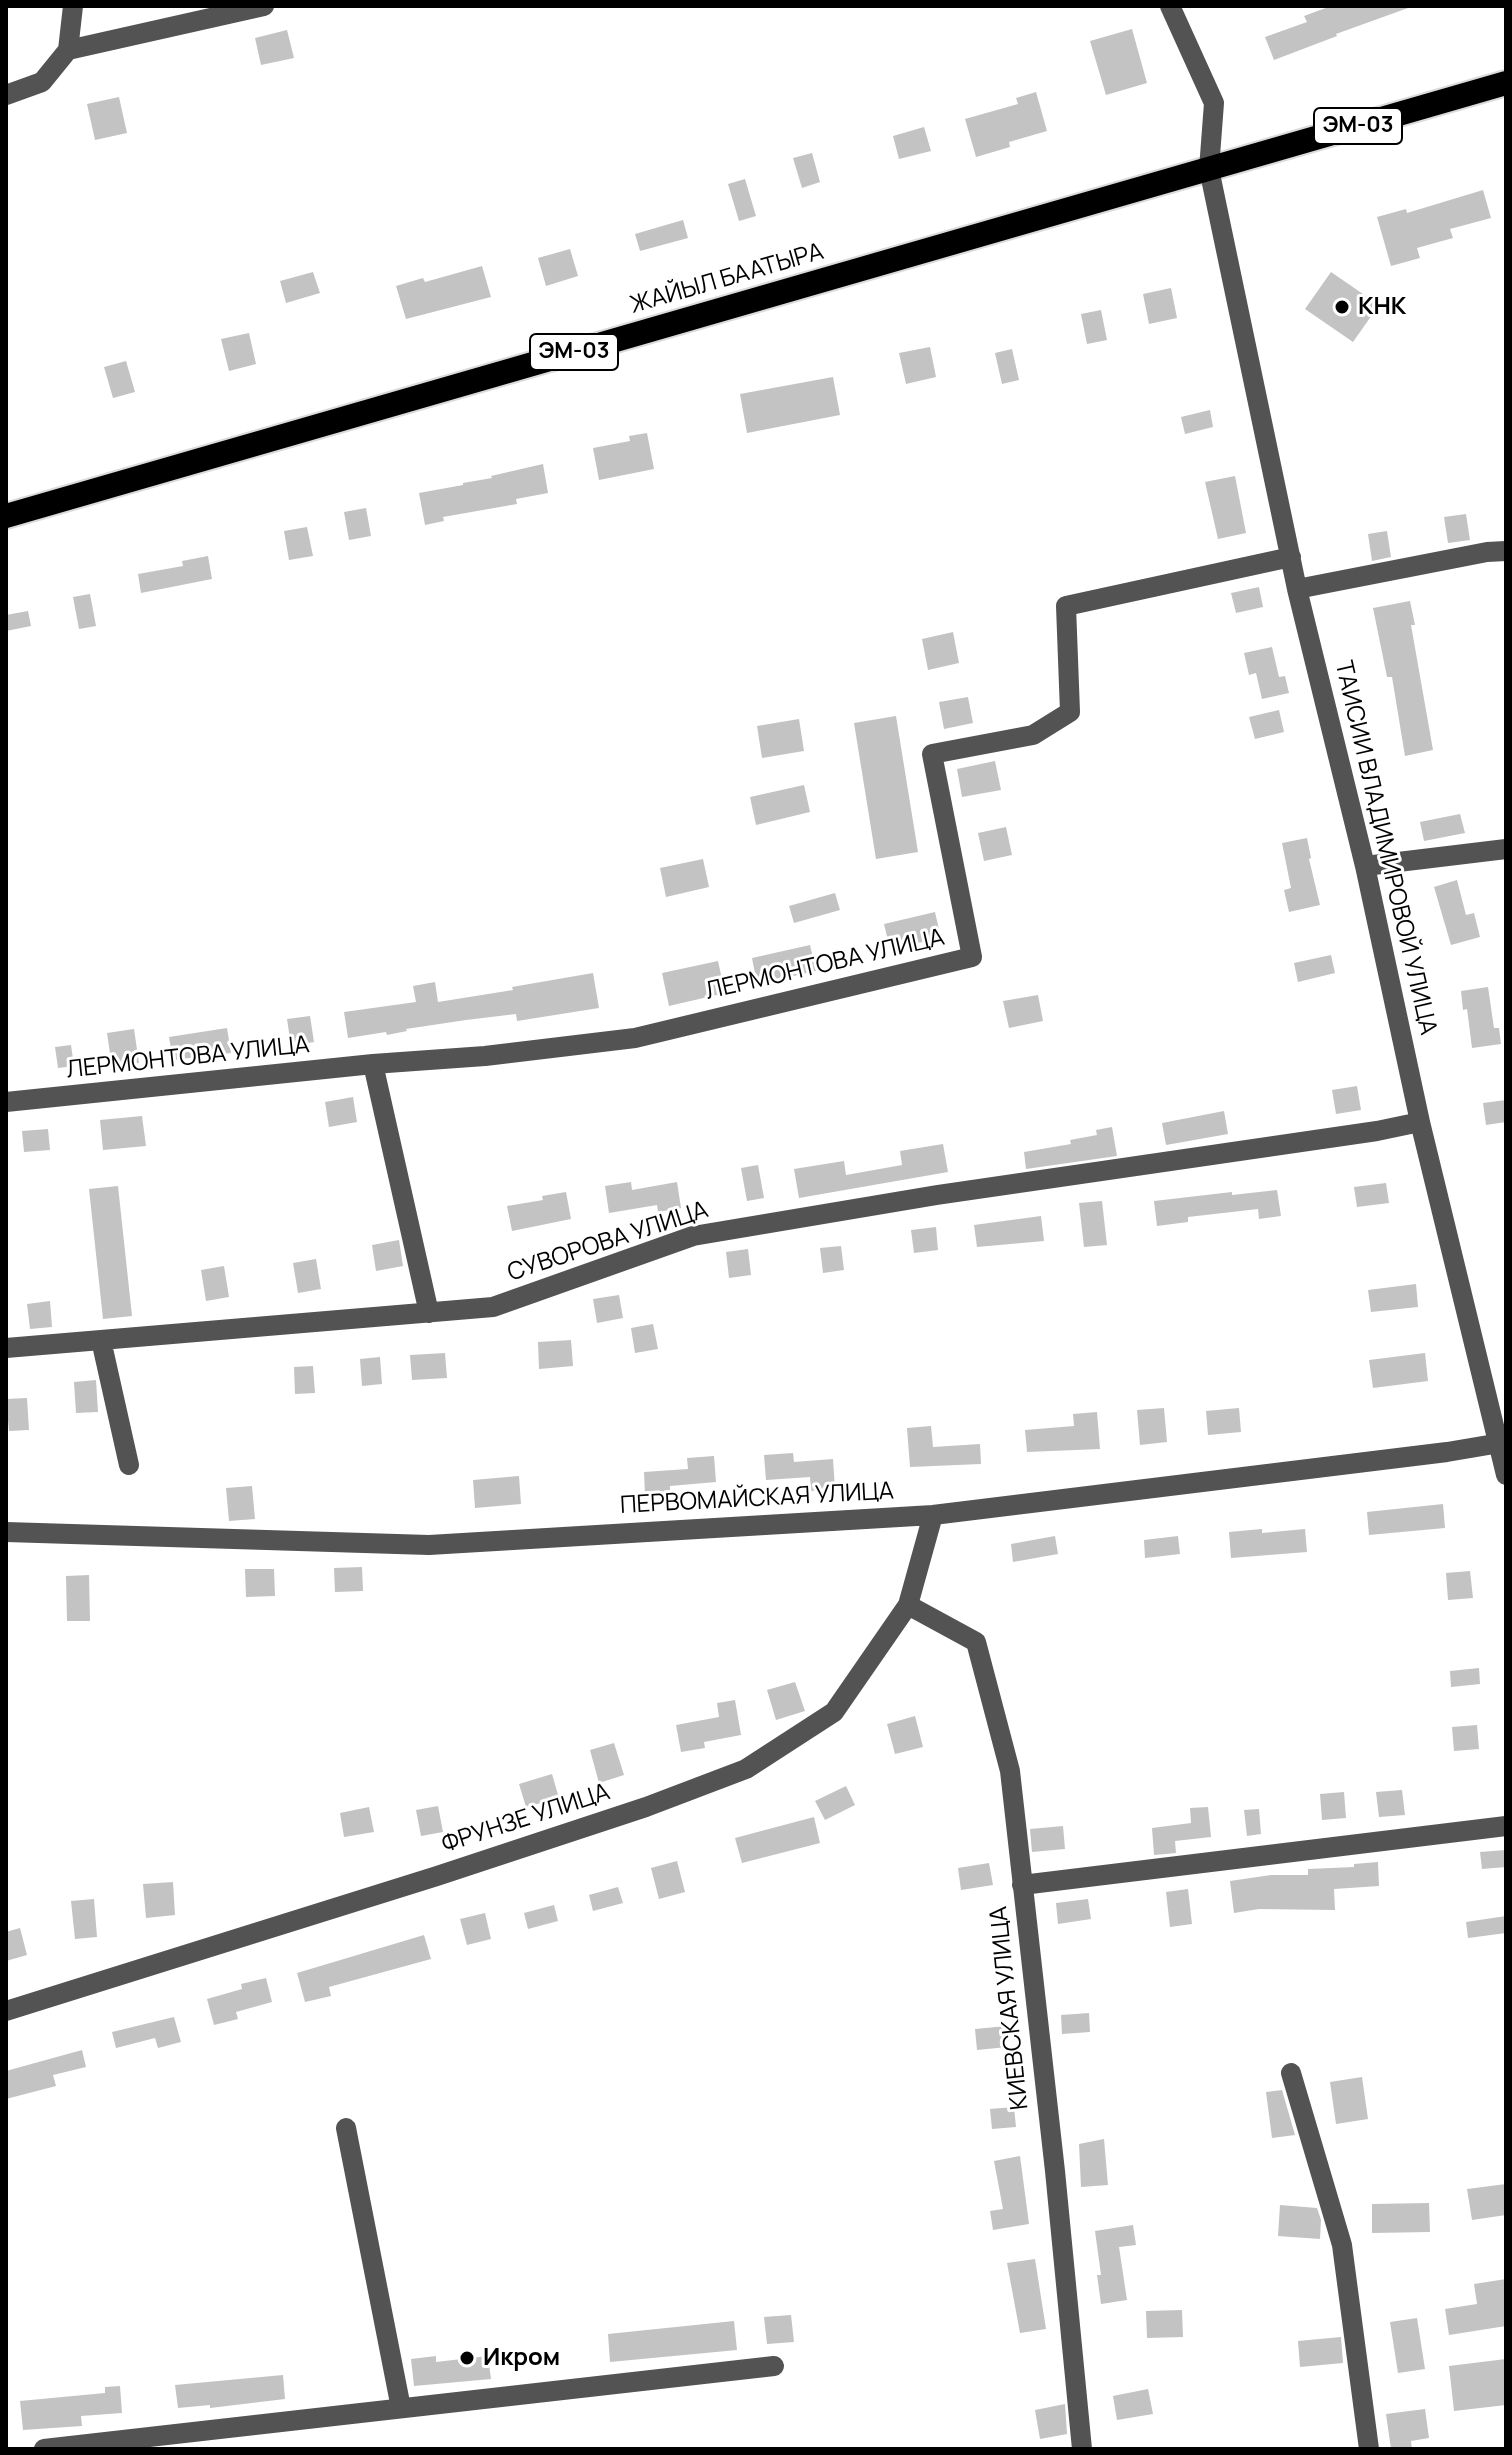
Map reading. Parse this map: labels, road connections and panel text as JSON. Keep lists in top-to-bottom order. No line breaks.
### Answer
{"streets":{"highway":["ЭМ-03","ЖАЙЫЛ БААТЫРА"],"street":["ТАИСИИ ВЛАДИМИРОВОЙ УЛИЦА","ЛЕРМОНТОВА УЛИЦА","СУВОРОВА УЛИЦА","ПЕРВОМАЙСКАЯ УЛИЦА","ФРУНЗЕ УЛИЦА","КИЕВСКАЯ УЛИЦА"]},"crossings":[["ЭМ-03","ЖАЙЫЛ БААТЫРА"],["ЭМ-03","ТАИСИИ ВЛАДИМИРОВОЙ УЛИЦА"],["ЖАЙЫЛ БААТЫРА","ТАИСИИ ВЛАДИМИРОВОЙ УЛИЦА"],["ТАИСИИ ВЛАДИМИРОВОЙ УЛИЦА","ЛЕРМОНТОВА УЛИЦА"],["ТАИСИИ ВЛАДИМИРОВОЙ УЛИЦА","СУВОРОВА УЛИЦА"],["ТАИСИИ ВЛАДИМИРОВОЙ УЛИЦА","ПЕРВОМАЙСКАЯ УЛИЦА"],["ПЕРВОМАЙСКАЯ УЛИЦА","ФРУНЗЕ УЛИЦА"],["ФРУНЗЕ УЛИЦА","КИЕВСКАЯ УЛИЦА"]],"places":["КНК","Икром"]}
